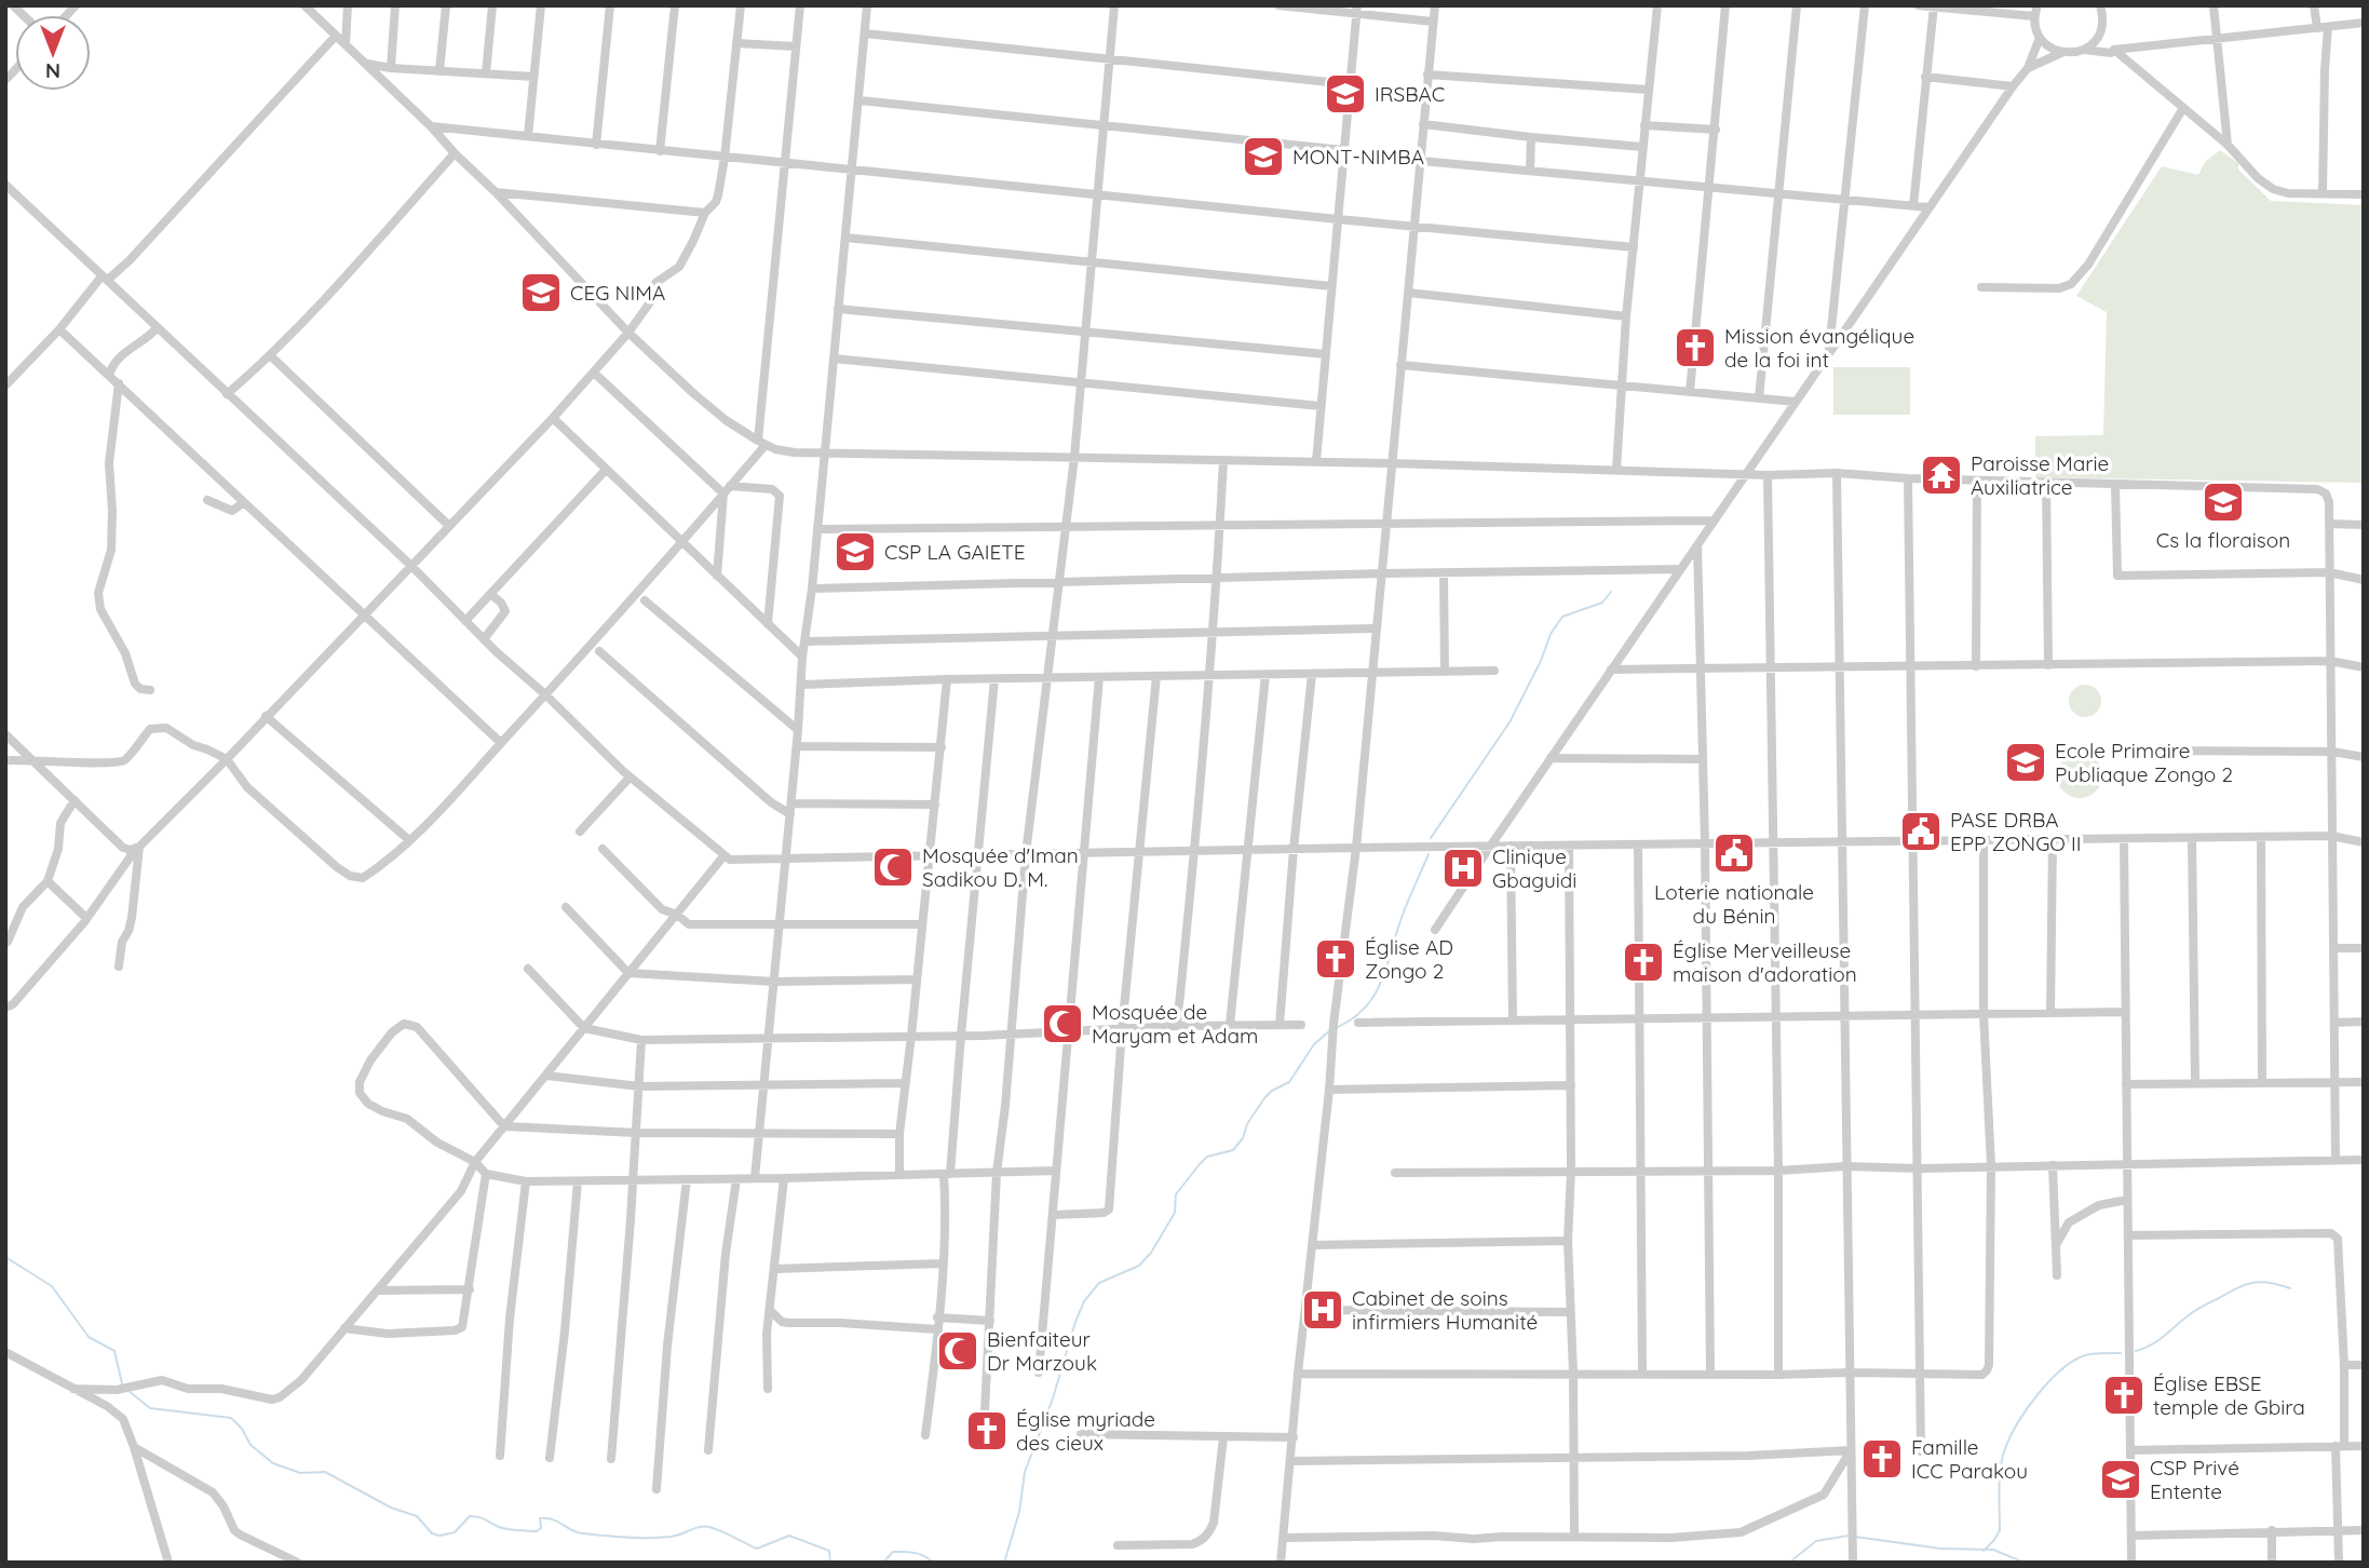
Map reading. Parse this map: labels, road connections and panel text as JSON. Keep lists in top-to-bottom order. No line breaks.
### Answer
{"places":{"school or university":["IRSBAC","MONT-NIMBA","CEG NIMA","Cs la floraison","CSP LA GAIETE","Ecole Primaire Publiaque Zongo 2","CSP Privé Entente"],"church":["Mission évangélique de la foi int","Église AD Zongo 2","Église Merveilleuse maison d'adoration","Église EBSE temple de Gbira","Église myriade des cieux","Famille ICC Parakou"],"temple":["Paroisse Marie Auxiliatrice"],"public building":["PASE DRBA EPP ZONGO II","Loterie nationale du Bénin"],"mosque":["Mosquée d'Iman Sadikou D. M.","Mosquée de Maryam et Adam","Bienfaiteur Dr Marzouk"],"hospital":["Clinique Gbaguidi","Cabinet de soins infirmiers Humanité"]},"north":"bottom"}
